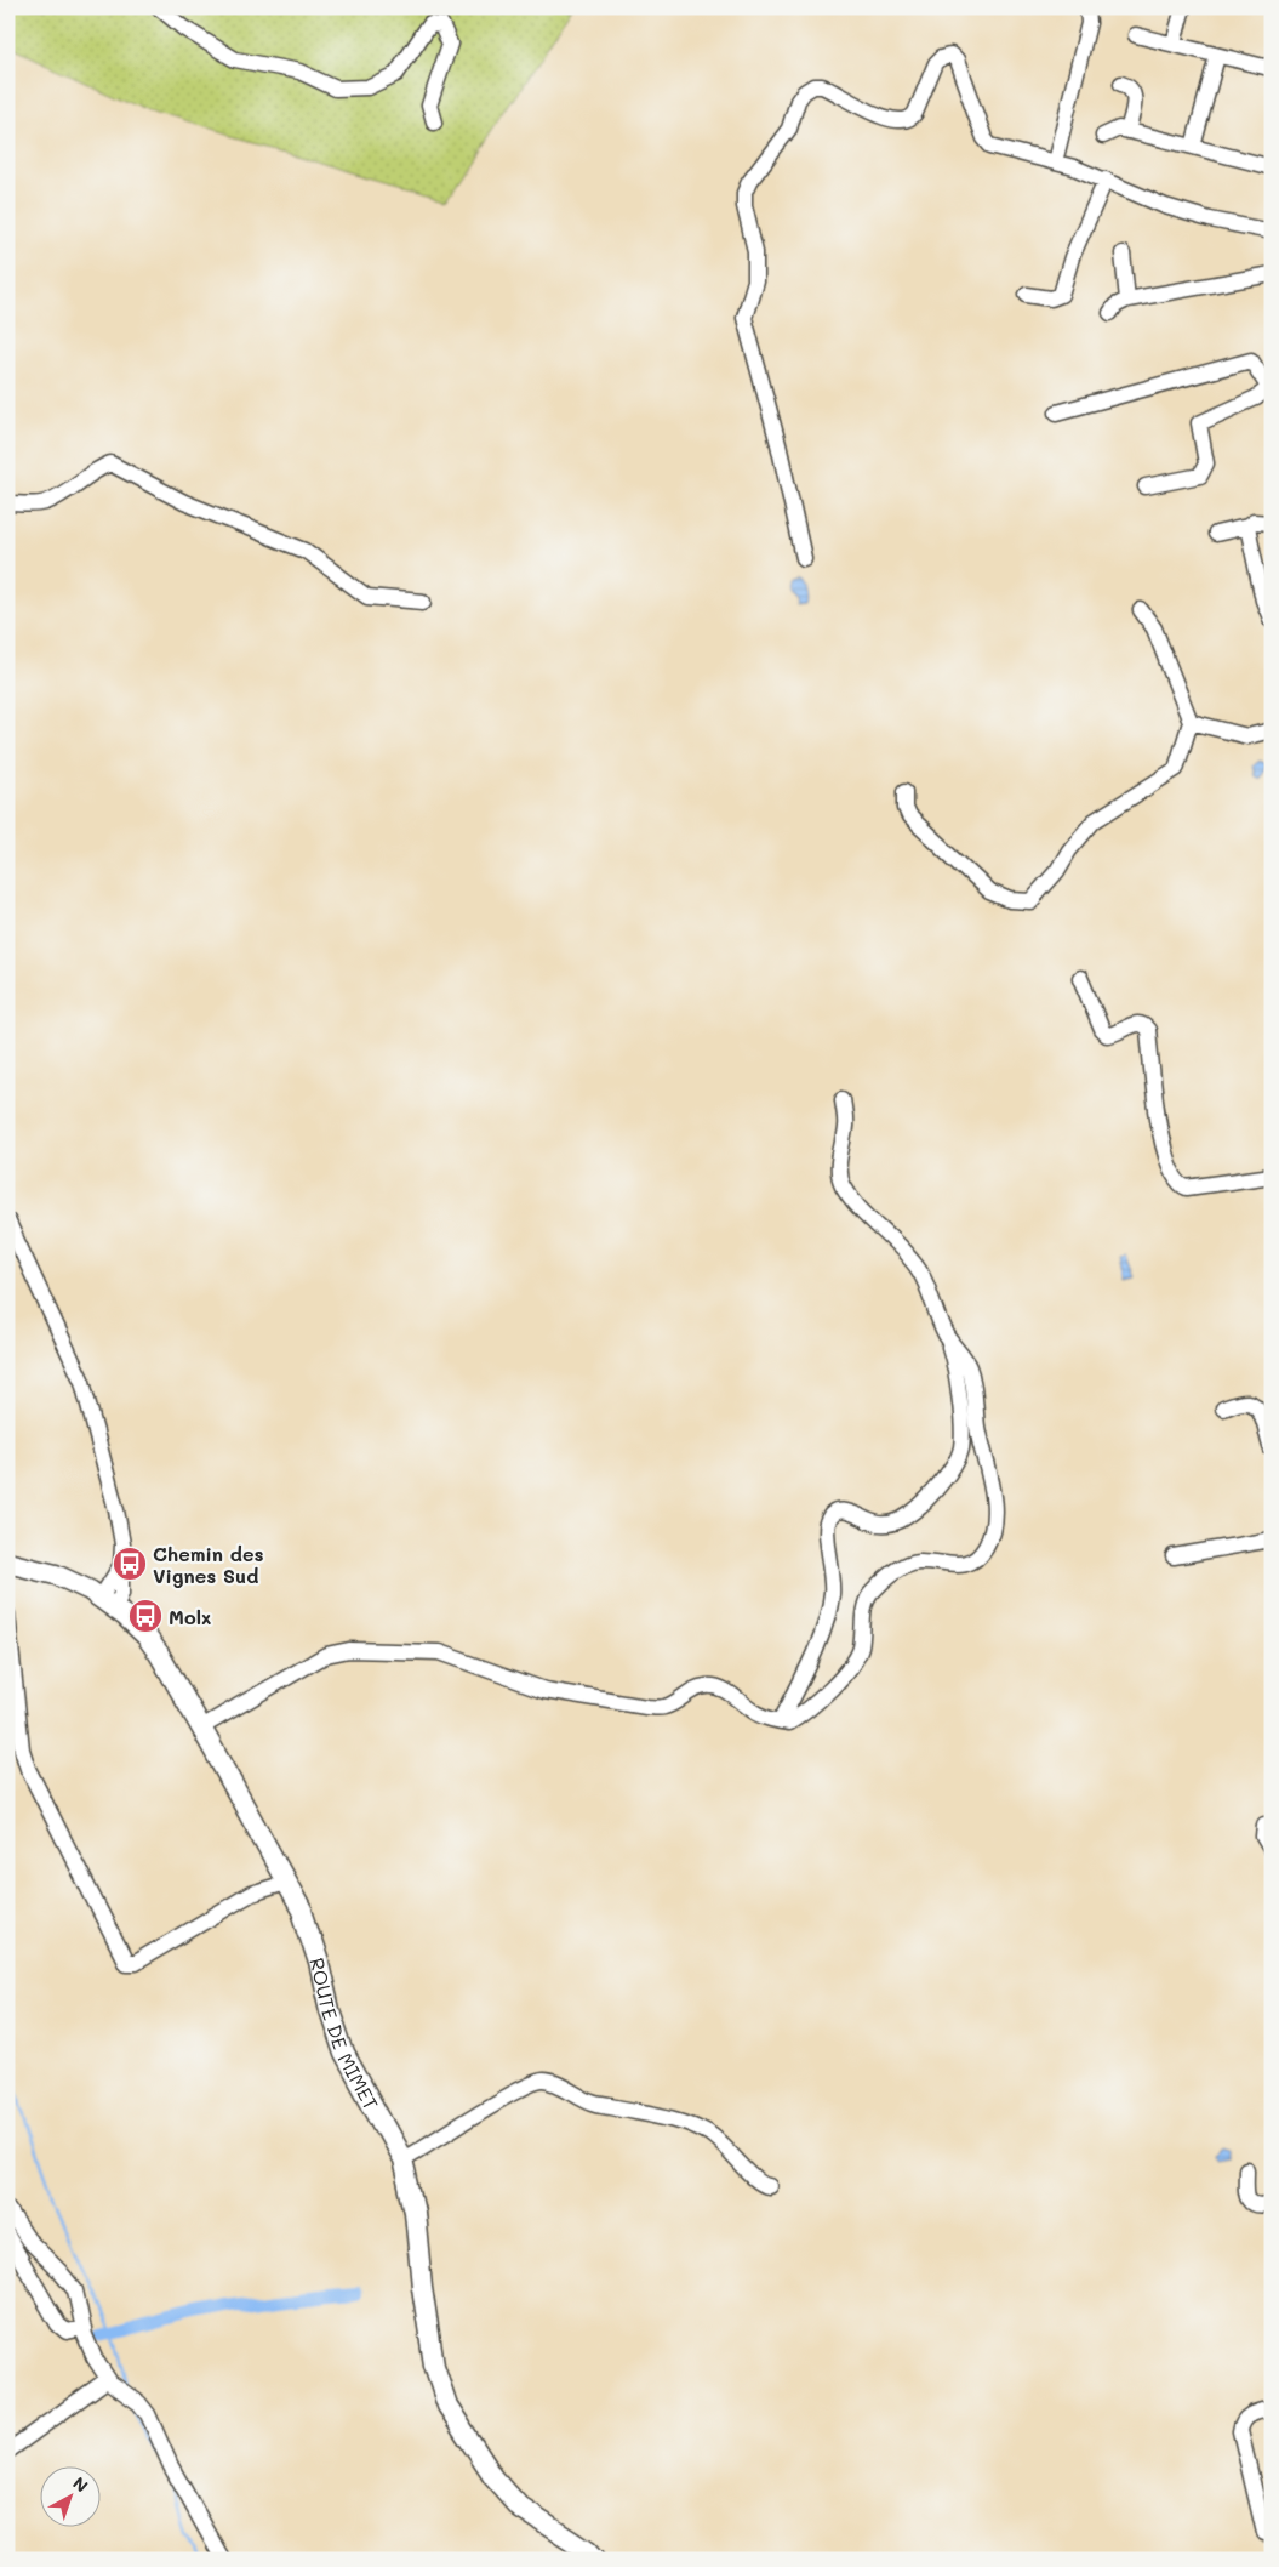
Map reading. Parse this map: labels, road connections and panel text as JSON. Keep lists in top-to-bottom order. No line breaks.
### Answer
{"streets":{"main road":["ROUTE DE MIMET"]},"places":{"bus stop":["Chemin des Vignes Sud","Molx"]},"north":"top right"}
